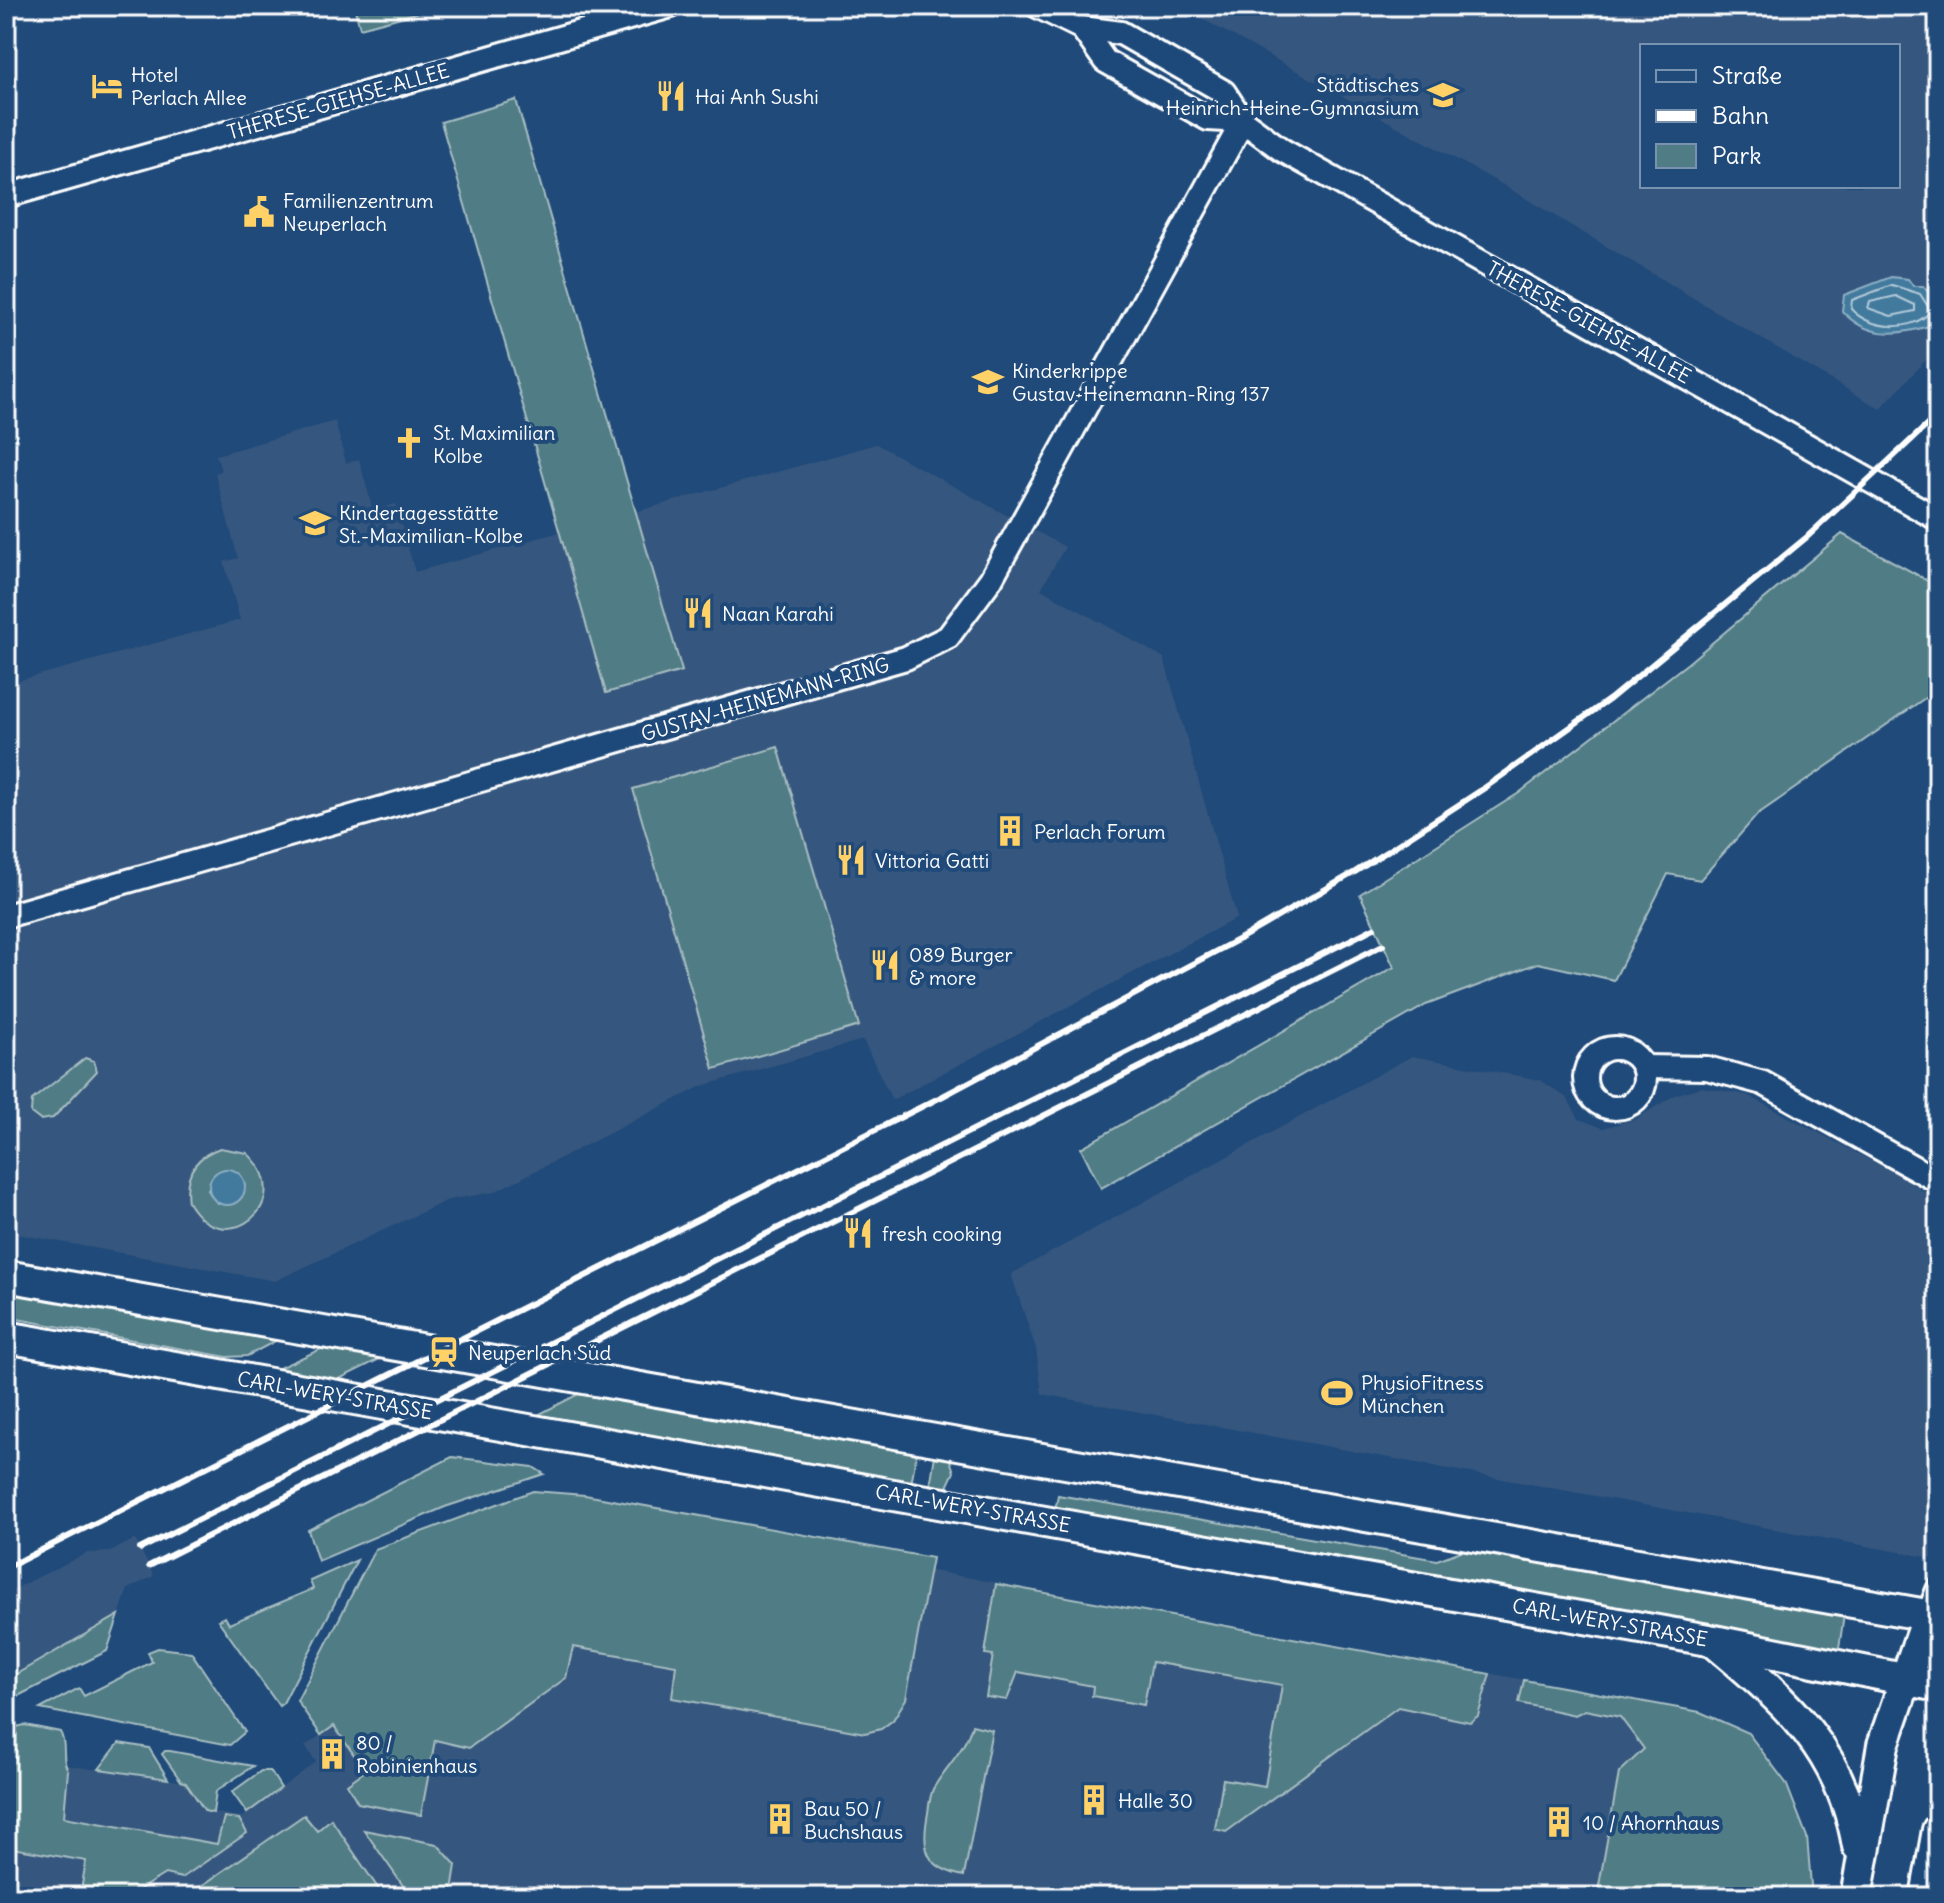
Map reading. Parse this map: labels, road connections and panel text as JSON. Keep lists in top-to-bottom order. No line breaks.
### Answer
{"streets":{"main road":["CARL-WERY-STRASSE"],"street":["THERESE-GIEHSE-ALLEE","GUSTAV-HEINEMANN-RING"]},"crossings":[["THERESE-GIEHSE-ALLEE","GUSTAV-HEINEMANN-RING"]],"places":{"hotel":["Hotel Perlach Allee"],"school or university":["Städtisches Heinrich-Heine-Gymnasium","Kinderkrippe Gustav-Heinemann-Ring 137","Kindertagesstätte St.-Maximilian-Kolbe"],"restaurant":["Hai Anh Sushi","Naan Karahi","Vittoria Gatti","089 Burger & more","fresh cooking"],"public building":["Familienzentrum Neuperlach"],"church":["St. Maximilian Kolbe"],"building":["Perlach Forum","80 / Robinienhaus","Halle 30","Bau 50 / Buchshaus","10 / Ahornhaus"],"station":["Neuperlach Süd"],"sports":["PhysioFitness München"]},"legend":["Straße","Bahn","Park"]}
